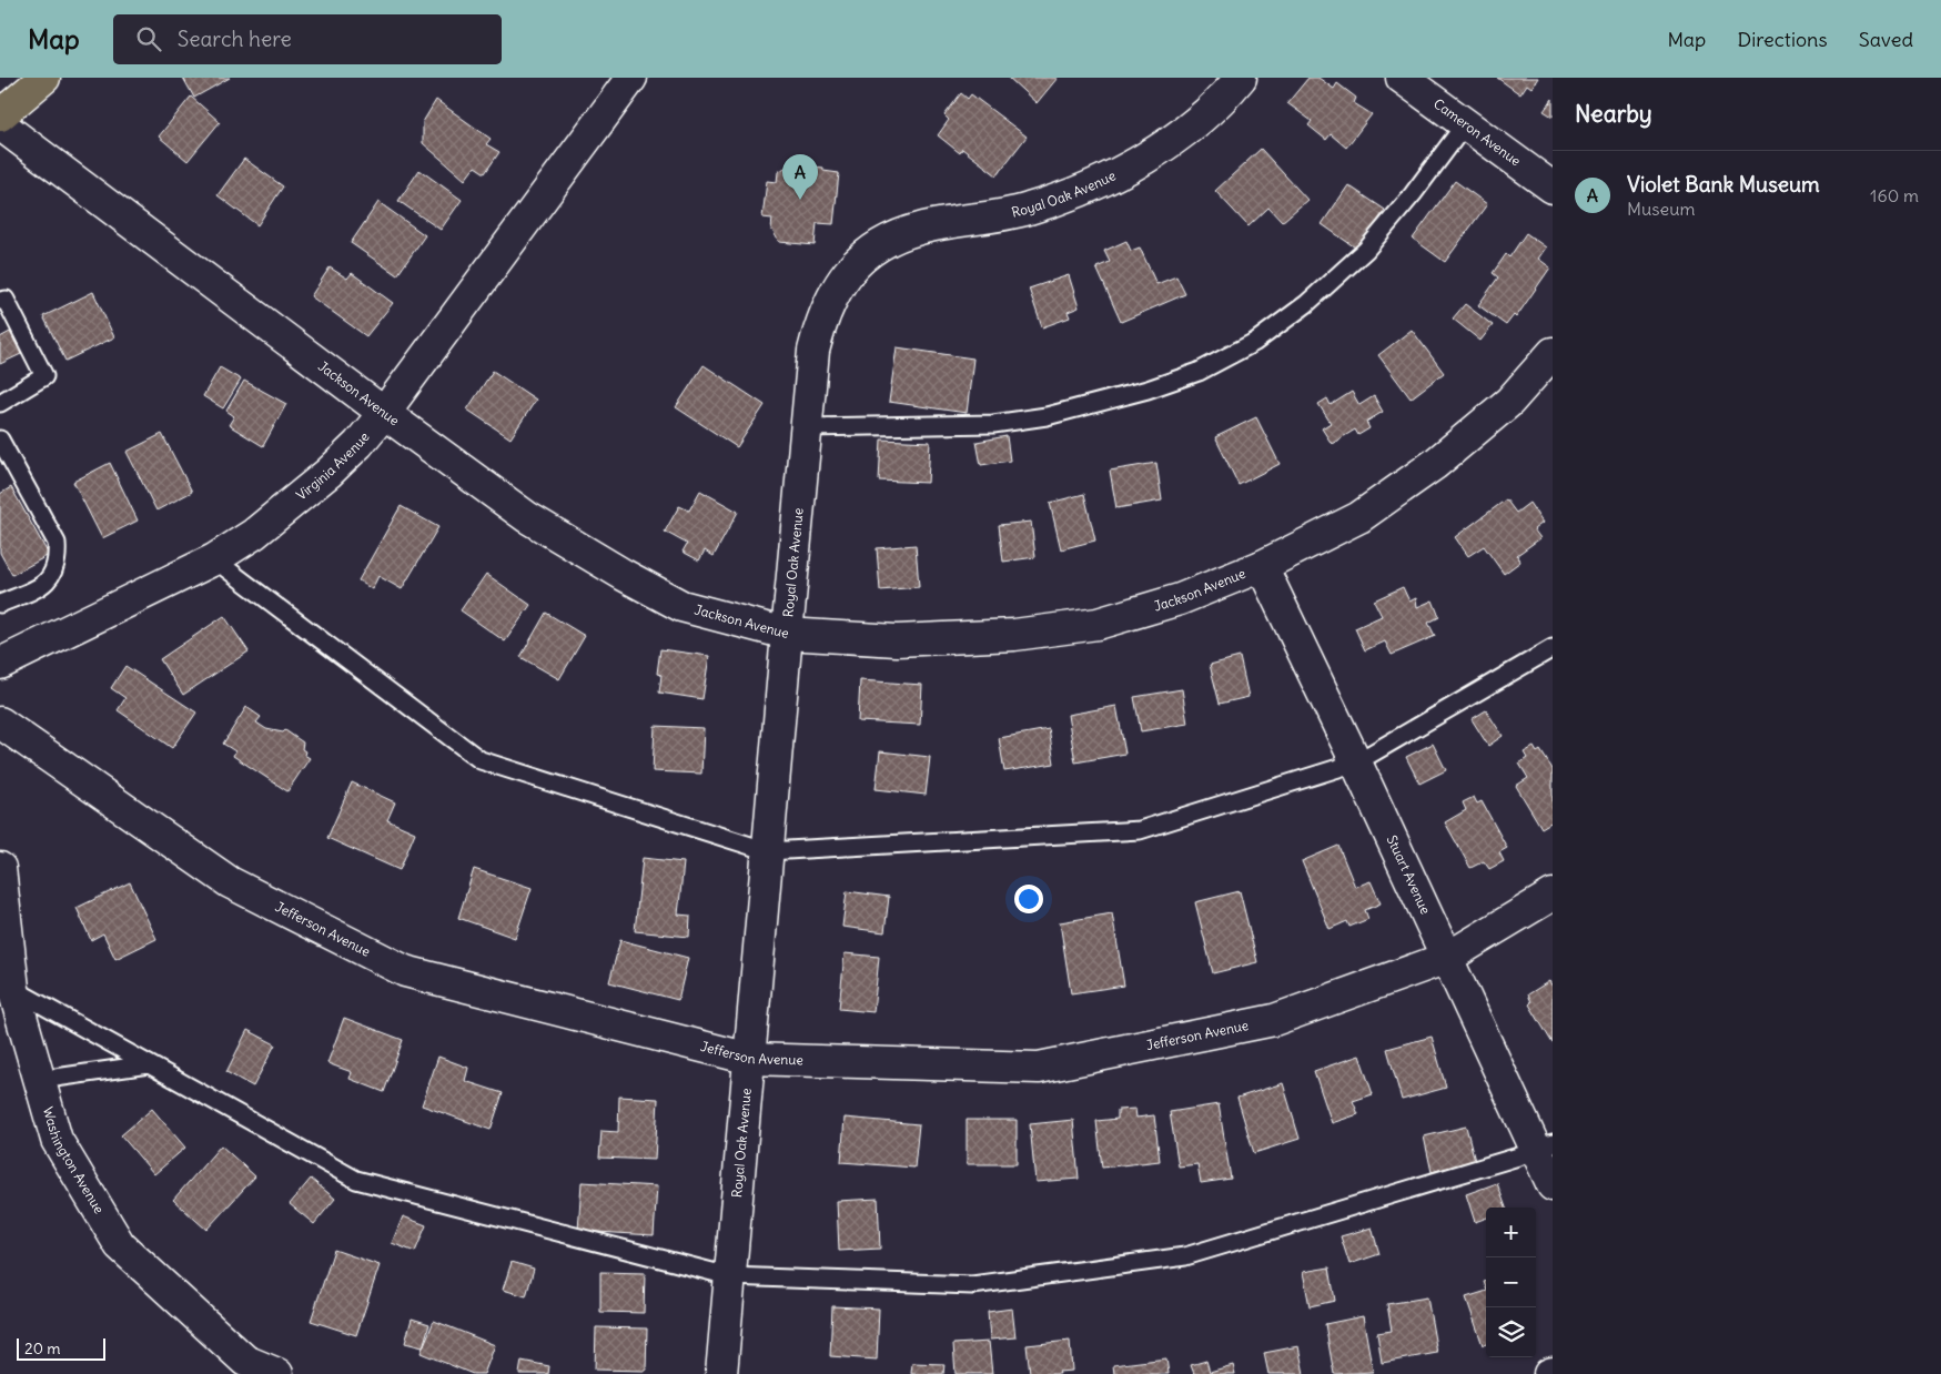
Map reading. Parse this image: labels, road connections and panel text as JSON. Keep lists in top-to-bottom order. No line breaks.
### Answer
{"streets":{"street":["Cameron Avenue","Royal Oak Avenue","Jackson Avenue","Virginia Avenue","Stuart Avenue","Jefferson Avenue","Washington Avenue"]},"crossings":[["Royal Oak Avenue","Jackson Avenue"],["Royal Oak Avenue","Jefferson Avenue"],["Jackson Avenue","Virginia Avenue"],["Jackson Avenue","Stuart Avenue"],["Stuart Avenue","Jefferson Avenue"]],"scale_bar":"20 m","page":{"header":"Map","search":"Search here","nav":["Map","Directions","Saved"],"heading":"Nearby","list":[{"mark":"A","name":"Violet Bank Museum","note":"Museum","value":"160 m"}],"pins":"A","map_buttons":["+","−"],"scale":"20 m"}}
